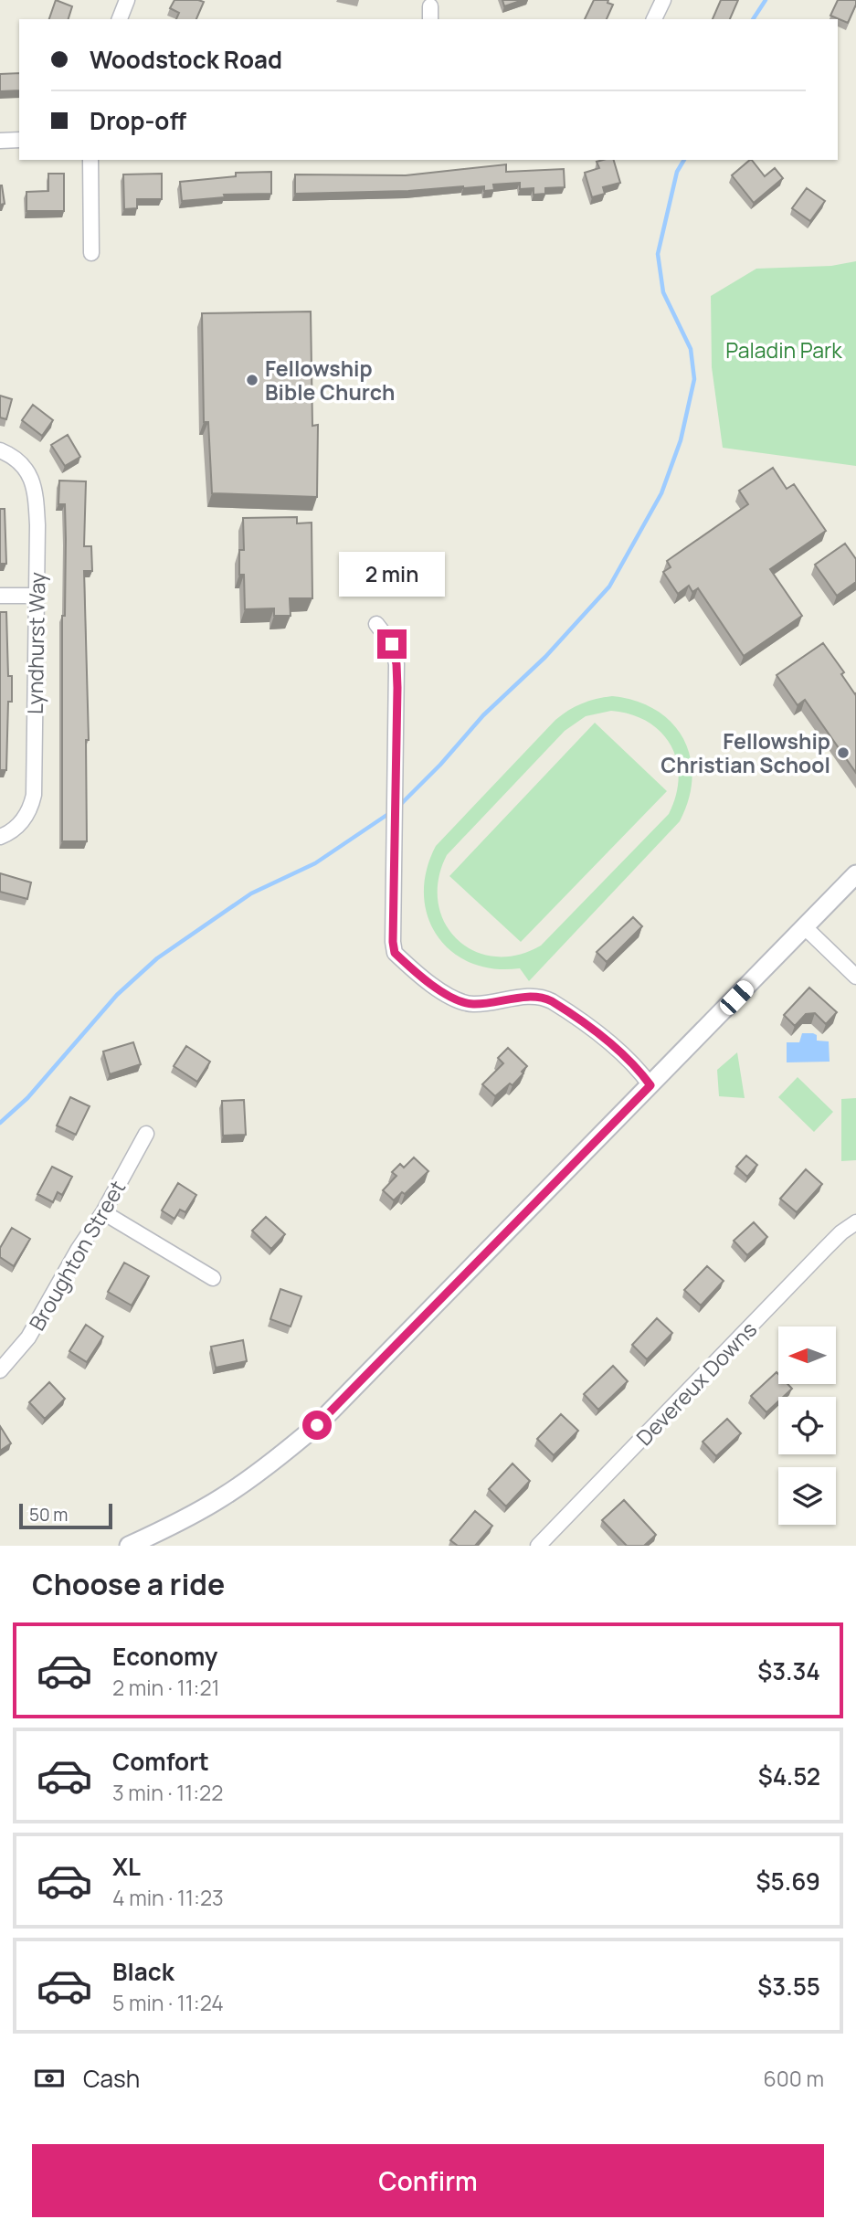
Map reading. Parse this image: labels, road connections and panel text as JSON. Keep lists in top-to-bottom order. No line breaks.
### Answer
{"streets":{"street":["Lyndhurst Way","Broughton Street","Devereux Downs"]},"parks":["Paladin Park"],"places":["Fellowship Bible Church","Fellowship Christian School"],"scale_bar":"50 m","north":"left","page":{"banner":["Woodstock Road","Drop-off"],"bubble":"2 min","scale":"50 m","heading":"Choose a ride","list":[{"name":"Economy","note":"2 min · 11:21","value":"$3.34"},{"name":"Comfort","note":"3 min · 11:22","value":"$4.52"},{"name":"XL","note":"4 min · 11:23","value":"$5.69"},{"name":"Black","note":"5 min · 11:24","value":"$3.55"}],"pay":["Cash","600 m"],"buttons":"Confirm"}}
